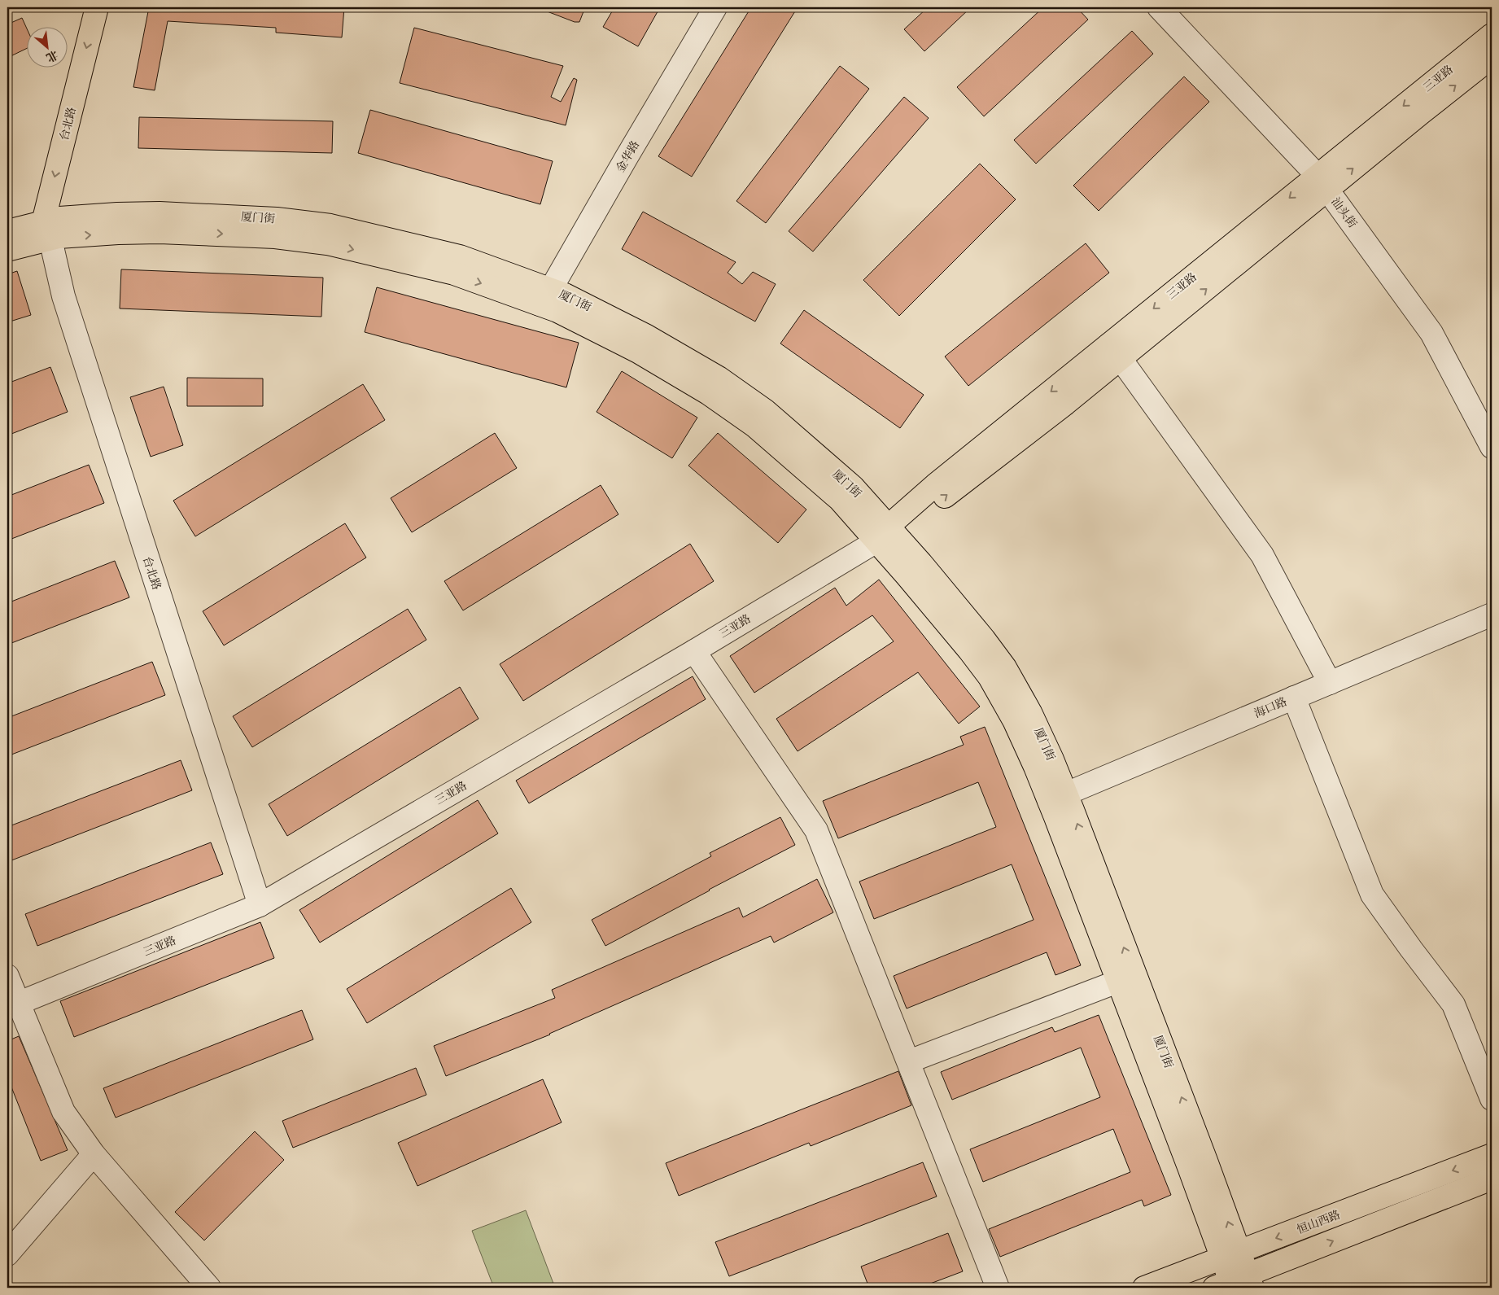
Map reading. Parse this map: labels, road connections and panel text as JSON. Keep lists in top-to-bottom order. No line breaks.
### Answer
{"streets":{"main road":["三亚路","台北路","厦门街","恒山西路"],"street":["金华路","汕头街","海口路"]},"crossings":[["三亚路","台北路"],["三亚路","汕头街"],["三亚路","厦门街"],["台北路","厦门街"],["金华路","厦门街"],["厦门街","海口路"],["厦门街","恒山西路"]],"north":"bottom right"}
